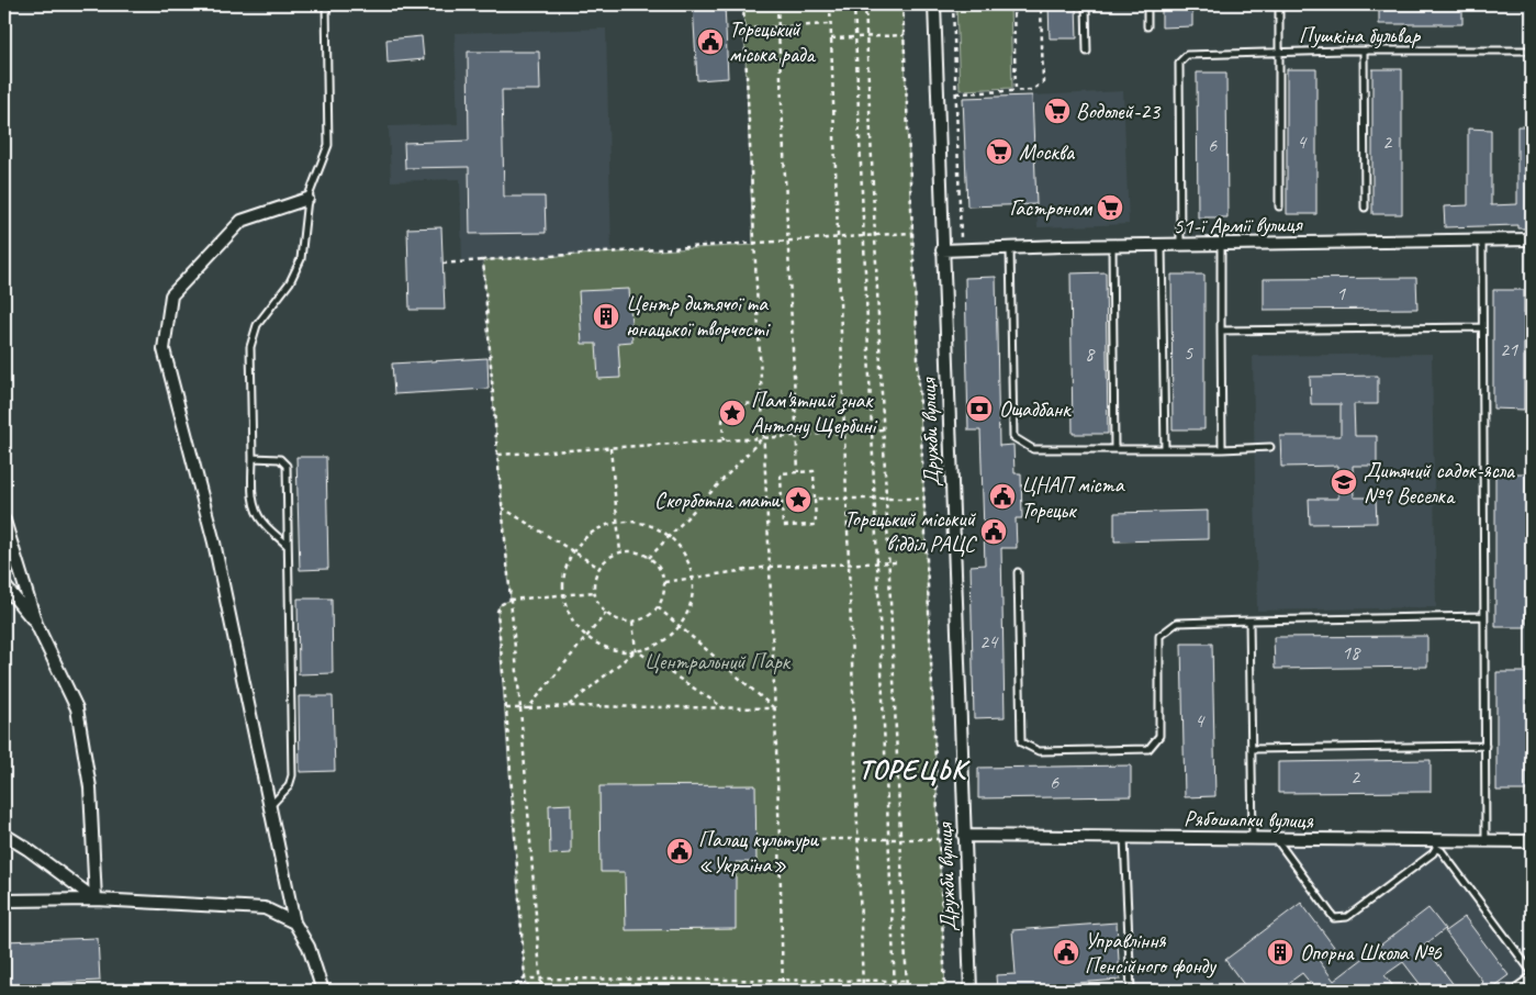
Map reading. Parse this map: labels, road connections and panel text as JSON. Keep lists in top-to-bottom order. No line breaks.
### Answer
{"streets":{"street":["51-ї Армії вулиця","Дружби вулиця","Рябошапки вулиця"],"lane":["Пушкіна бульвар"]},"crossings":[["Пушкіна бульвар","51-ї Армії вулиця"],["51-ї Армії вулиця","Дружби вулиця"],["Дружби вулиця","Рябошапки вулиця"]],"districts":["ТОРЕЦЬК"],"parks":["Центральний Парк"],"places":{"public building":["Торецький міська рада","ЦНАП міста Торецьк","Торецький міський відділ РАЦС","Палац культури «Україна»","Управління Пенсійного фонду"],"supermarket":["Водолей-23","Москва","Гастроном"],"building":["Центр дитячої та юнацької творчості","Опорна Школа №6"],"bank":["Ощадбанк"],"place":["Пам'ятний знак Антону Щербині","Скорботна мати"],"school or university":["Дитячий садок-ясла №9 Веселка"]},"house_numbers":["4","2","6","1","21","5","8","24","18","4","2","6"]}
